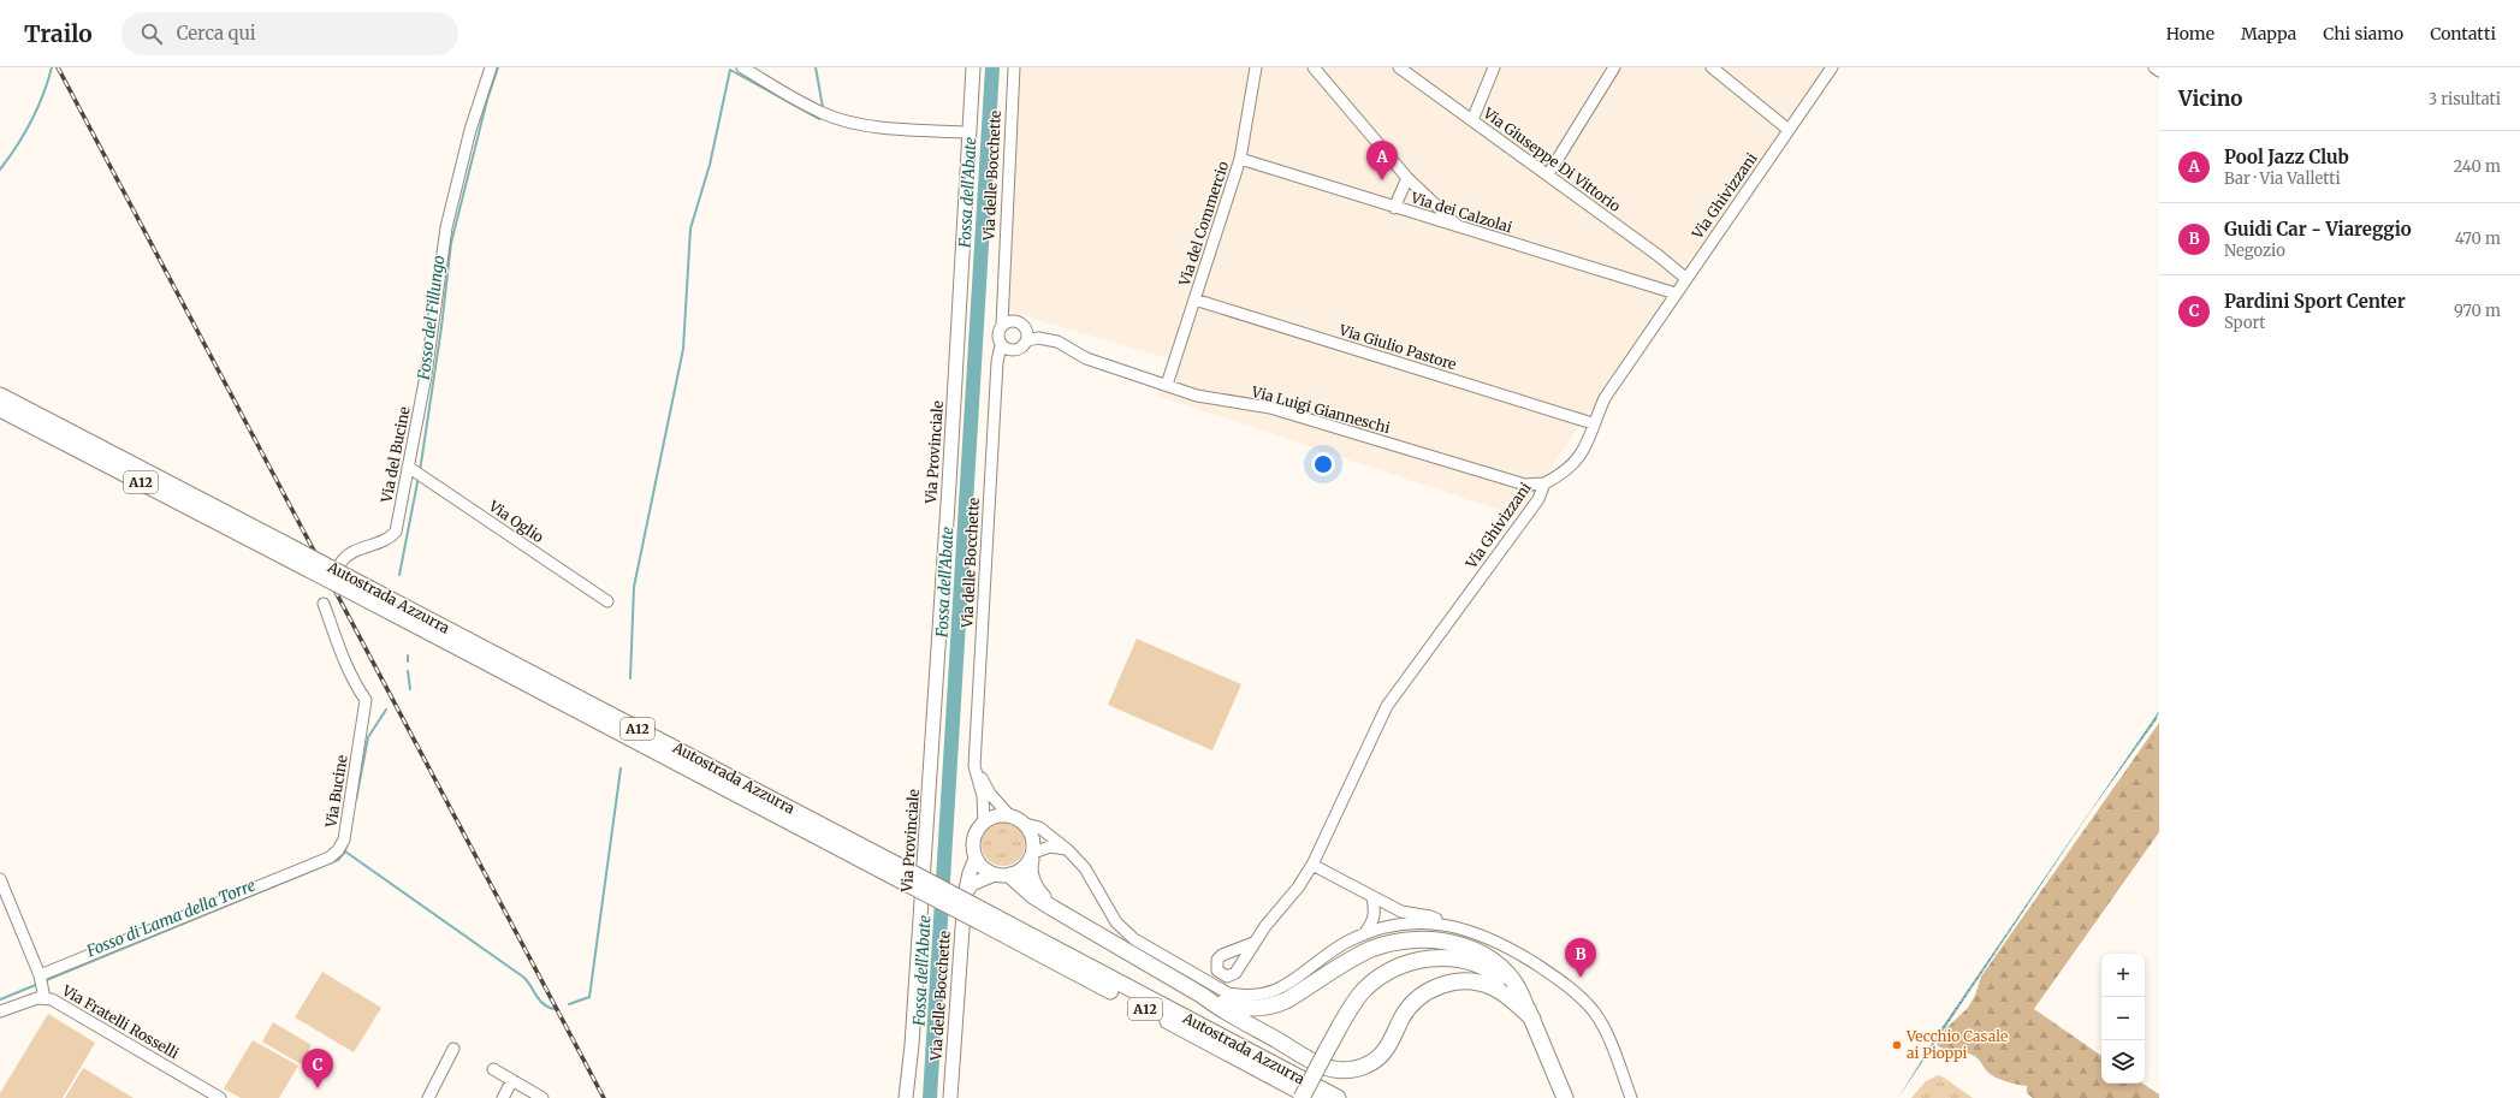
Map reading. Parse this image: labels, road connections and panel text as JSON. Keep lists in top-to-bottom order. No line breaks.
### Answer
{"streets":{"highway":["A12","Autostrada Azzurra"],"main road":["Via delle Bocchette","Via Provinciale"],"street":["Via Giuseppe Di Vittorio","Via Ghivizzani","Via dei Calzolai","Via del Commercio","Via Giulio Pastore","Via Luigi Gianneschi","Via del Bucine","Via Oglio","Via Bucine","Via Fratelli Rosselli"]},"crossings":[["Via Giuseppe Di Vittorio","Via Ghivizzani"],["Via delle Bocchette","Via Luigi Gianneschi"],["Via Ghivizzani","Via dei Calzolai"],["Via Ghivizzani","Via Giulio Pastore"],["Via Ghivizzani","Via Luigi Gianneschi"],["Via dei Calzolai","Via del Commercio"],["Via del Commercio","Via Giulio Pastore"],["Via del Commercio","Via Luigi Gianneschi"],["Via del Bucine","Via Oglio"],["Via Bucine","Via Fratelli Rosselli"]],"water":["Fossa dell'Abate","Fosso del Fillungo","Fosso di Lama della Torre"],"places":["Vecchio Casale ai Pioppi"],"page":{"header":"Trailo","search":"Cerca qui","nav":["Home","Mappa","Chi siamo","Contatti"],"heading":["Vicino","3 risultati"],"list":[{"mark":"A","name":"Pool Jazz Club","note":"Bar · Via Valletti","value":"240 m"},{"mark":"B","name":"Guidi Car - Viareggio","note":"Negozio","value":"470 m"},{"mark":"C","name":"Pardini Sport Center","note":"Sport","value":"970 m"}],"pins":["A","B","C"],"map_buttons":["+","−"]}}
